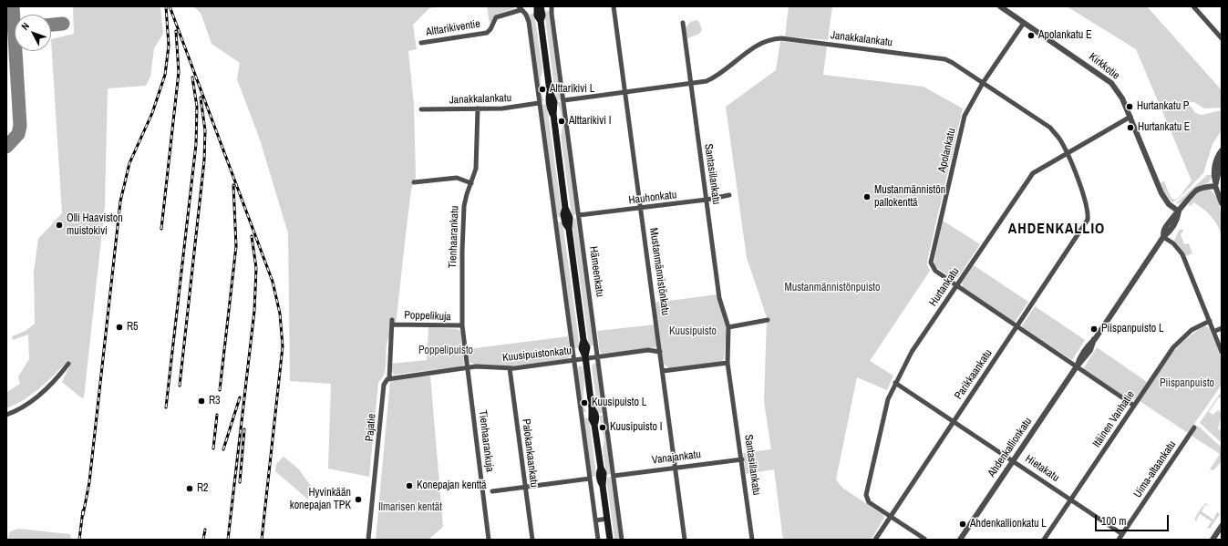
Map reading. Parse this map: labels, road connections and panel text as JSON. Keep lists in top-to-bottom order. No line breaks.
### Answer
{"streets":{"main road":["Hämeenkatu"],"street":["Alttarikiventie","Janakkalankatu","Kirkkotie","Apolankatu","Santasillankatu","Hauhonkatu","Tienhaarankatu","Mustanmännistönkatu","Hurtankatu","Poppelikuja","Kuusipuistonkatu","Parikkaankatu","Itäinen Vanhatie","Pajatie","Tienhaarankuja","Ahdenkallionkatu","Palokankaankatu","Vanajankatu","Hietakatu","Uima-altaankatu"]},"crossings":[["Janakkalankatu","Apolankatu"],["Janakkalankatu","Santasillankatu"],["Janakkalankatu","Tienhaarankatu"],["Janakkalankatu","Hämeenkatu"],["Janakkalankatu","Mustanmännistönkatu"],["Janakkalankatu","Hurtankatu"],["Janakkalankatu","Parikkaankatu"],["Kirkkotie","Apolankatu"],["Kirkkotie","Hurtankatu"],["Kirkkotie","Ahdenkallionkatu"],["Apolankatu","Hurtankatu"],["Santasillankatu","Hauhonkatu"],["Santasillankatu","Vanajankatu"],["Hauhonkatu","Hämeenkatu"],["Hauhonkatu","Mustanmännistönkatu"],["Tienhaarankatu","Poppelikuja"],["Tienhaarankatu","Kuusipuistonkatu"],["Tienhaarankatu","Tienhaarankuja"],["Hämeenkatu","Kuusipuistonkatu"],["Hämeenkatu","Vanajankatu"],["Mustanmännistönkatu","Vanajankatu"],["Hurtankatu","Parikkaankatu"],["Hurtankatu","Hietakatu"],["Poppelikuja","Pajatie"],["Kuusipuistonkatu","Tienhaarankuja"],["Kuusipuistonkatu","Palokankaankatu"],["Parikkaankatu","Hietakatu"],["Itäinen Vanhatie","Hietakatu"],["Ahdenkallionkatu","Hietakatu"],["Hietakatu","Uima-altaankatu"]],"districts":["AHDENKALLIO"],"parks":["Mustanmännistönpuisto","Kuusipuisto","Poppelipuisto","Piispanpuisto","Ilmarisen kentät"],"places":["Apolankatu E","Alttarikivi L","Hurtankatu P","Alttarikivi I","Hurtankatu E","Mustanmännistön pallokenttä","Olli Haaviston muistokivi","R5","Piispanpuisto L","R3","Kuusipuisto L","Kuusipuisto I","Konepajan kenttä","R2","Hyvinkään konepajan TPK","Ahdenkallionkatu L"],"scale_bar":"100 m","north":"top left"}
